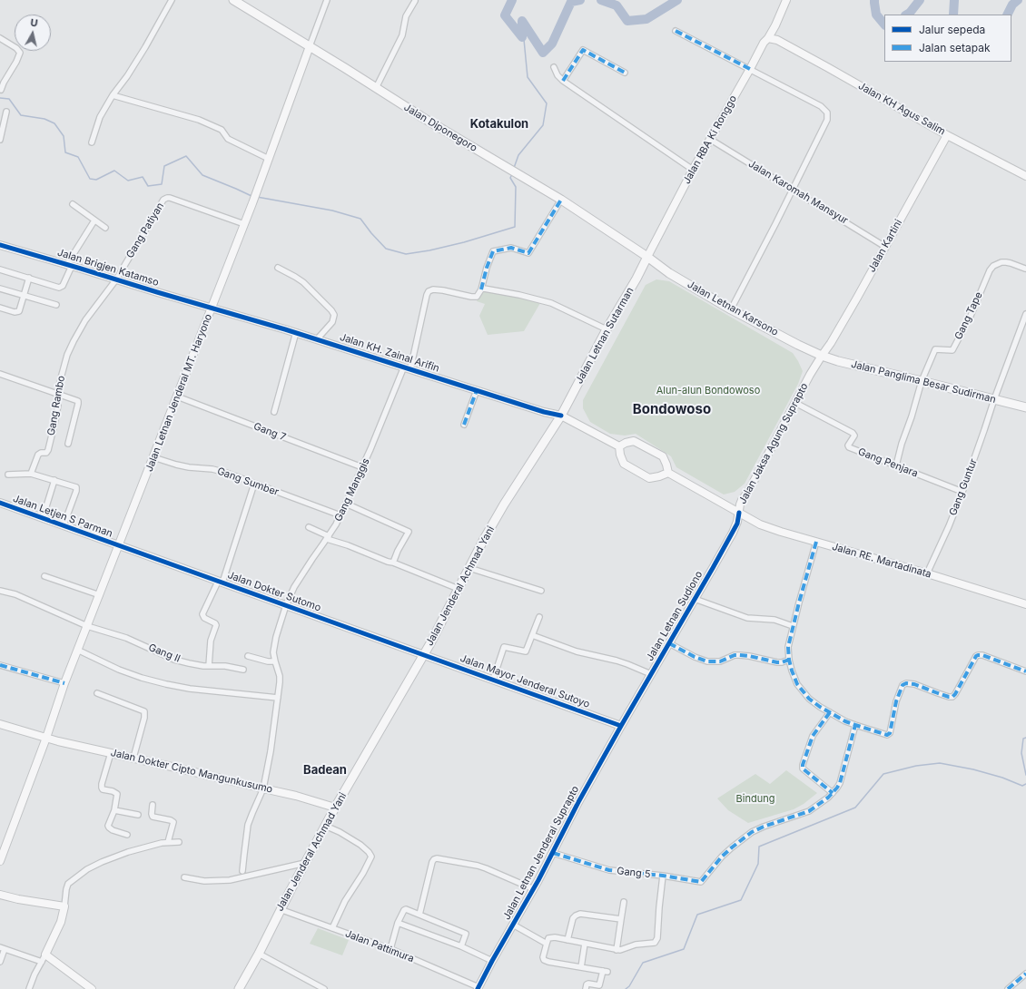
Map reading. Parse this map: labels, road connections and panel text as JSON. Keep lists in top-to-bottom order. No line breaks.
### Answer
{"streets":{"main road":["Jalan Diponegoro","Jalan Letnan Karsono","Jalan Letnan Sutarman","Jalan Panglima Besar Sudirman","Jalan Jenderal Achmad Yani"],"street":["Jalan KH Agus Salim","Jalan RBA Ki Ronggo","Jalan Karomah Mansyur","Gang Patiyan","Jalan Kartini","Jalan Brigjen Katamso","Gang Tape","Jalan KH. Zainal Arifin","Jalan Letnan Jenderal MT. Haryono","Gang Rambo","Gang 7","Jalan Jaksa Agung Suprapto","Gang Penjara","Gang Sumber","Gang Guntur","Gang Manggis","Jalan Letjen S Parman","Jalan RE. Martadinata","Jalan Dokter Sutomo","Jalan Letnan Sudiono","Gang II","Jalan Mayor Jenderal Sutoyo","Jalan Dokter Cipto Mangunkusumo","Jalan Letnan Jenderal Suprapto","Gang 5","Jalan Pattimura"]},"crossings":[["Jalan KH Agus Salim","Jalan RBA Ki Ronggo"],["Jalan KH Agus Salim","Jalan Kartini"],["Jalan Diponegoro","Jalan RBA Ki Ronggo"],["Jalan Diponegoro","Jalan Letnan Karsono"],["Jalan Diponegoro","Jalan Letnan Sutarman"],["Jalan Diponegoro","Jalan Letnan Jenderal MT. Haryono"],["Jalan RBA Ki Ronggo","Jalan Karomah Mansyur"],["Jalan RBA Ki Ronggo","Jalan Letnan Karsono"],["Jalan RBA Ki Ronggo","Jalan Letnan Sutarman"],["Jalan Karomah Mansyur","Jalan Kartini"],["Gang Patiyan","Jalan Brigjen Katamso"],["Gang Patiyan","Jalan Letnan Jenderal MT. Haryono"],["Gang Patiyan","Gang Rambo"],["Jalan Kartini","Jalan Letnan Karsono"],["Jalan Kartini","Jalan Panglima Besar Sudirman"],["Jalan Kartini","Jalan Jaksa Agung Suprapto"],["Jalan Brigjen Katamso","Jalan KH. Zainal Arifin"],["Jalan Brigjen Katamso","Jalan Letnan Jenderal MT. Haryono"],["Jalan Brigjen Katamso","Gang Rambo"],["Jalan Letnan Karsono","Jalan Letnan Sutarman"],["Jalan Letnan Karsono","Jalan Panglima Besar Sudirman"],["Gang Tape","Jalan Panglima Besar Sudirman"],["Jalan Letnan Sutarman","Jalan KH. Zainal Arifin"],["Jalan Letnan Sutarman","Jalan Jenderal Achmad Yani"],["Jalan KH. Zainal Arifin","Jalan Letnan Jenderal MT. Haryono"],["Jalan KH. Zainal Arifin","Gang Manggis"],["Jalan KH. Zainal Arifin","Jalan Jenderal Achmad Yani"],["Jalan Panglima Besar Sudirman","Gang Guntur"],["Jalan Letnan Jenderal MT. Haryono","Gang 7"],["Jalan Letnan Jenderal MT. Haryono","Gang Sumber"],["Jalan Letnan Jenderal MT. Haryono","Jalan Letjen S Parman"],["Jalan Letnan Jenderal MT. Haryono","Jalan Dokter Sutomo"],["Jalan Letnan Jenderal MT. Haryono","Gang II"],["Jalan Letnan Jenderal MT. Haryono","Jalan Dokter Cipto Mangunkusumo"],["Gang 7","Gang Manggis"],["Jalan Jaksa Agung Suprapto","Gang Penjara"],["Jalan Jaksa Agung Suprapto","Jalan RE. Martadinata"],["Jalan Jaksa Agung Suprapto","Jalan Letnan Sudiono"],["Gang Penjara","Gang Guntur"],["Gang Sumber","Gang Manggis"],["Gang Guntur","Jalan RE. Martadinata"],["Gang Manggis","Jalan Dokter Sutomo"],["Gang Manggis","Jalan Dokter Cipto Mangunkusumo"],["Jalan Letjen S Parman","Jalan Dokter Sutomo"],["Jalan RE. Martadinata","Jalan Letnan Sudiono"],["Jalan Jenderal Achmad Yani","Jalan Dokter Sutomo"],["Jalan Jenderal Achmad Yani","Jalan Mayor Jenderal Sutoyo"],["Jalan Jenderal Achmad Yani","Jalan Dokter Cipto Mangunkusumo"],["Jalan Jenderal Achmad Yani","Jalan Pattimura"],["Jalan Dokter Sutomo","Jalan Mayor Jenderal Sutoyo"],["Jalan Letnan Sudiono","Jalan Mayor Jenderal Sutoyo"],["Jalan Letnan Sudiono","Jalan Letnan Jenderal Suprapto"],["Jalan Mayor Jenderal Sutoyo","Jalan Letnan Jenderal Suprapto"],["Jalan Letnan Jenderal Suprapto","Gang 5"],["Jalan Letnan Jenderal Suprapto","Jalan Pattimura"]],"districts":["Kotakulon","Bondowoso","Badean"],"parks":["Alun-alun Bondowoso","Bindung"],"legend":["Jalur sepeda","Jalan setapak"],"north":"top"}
